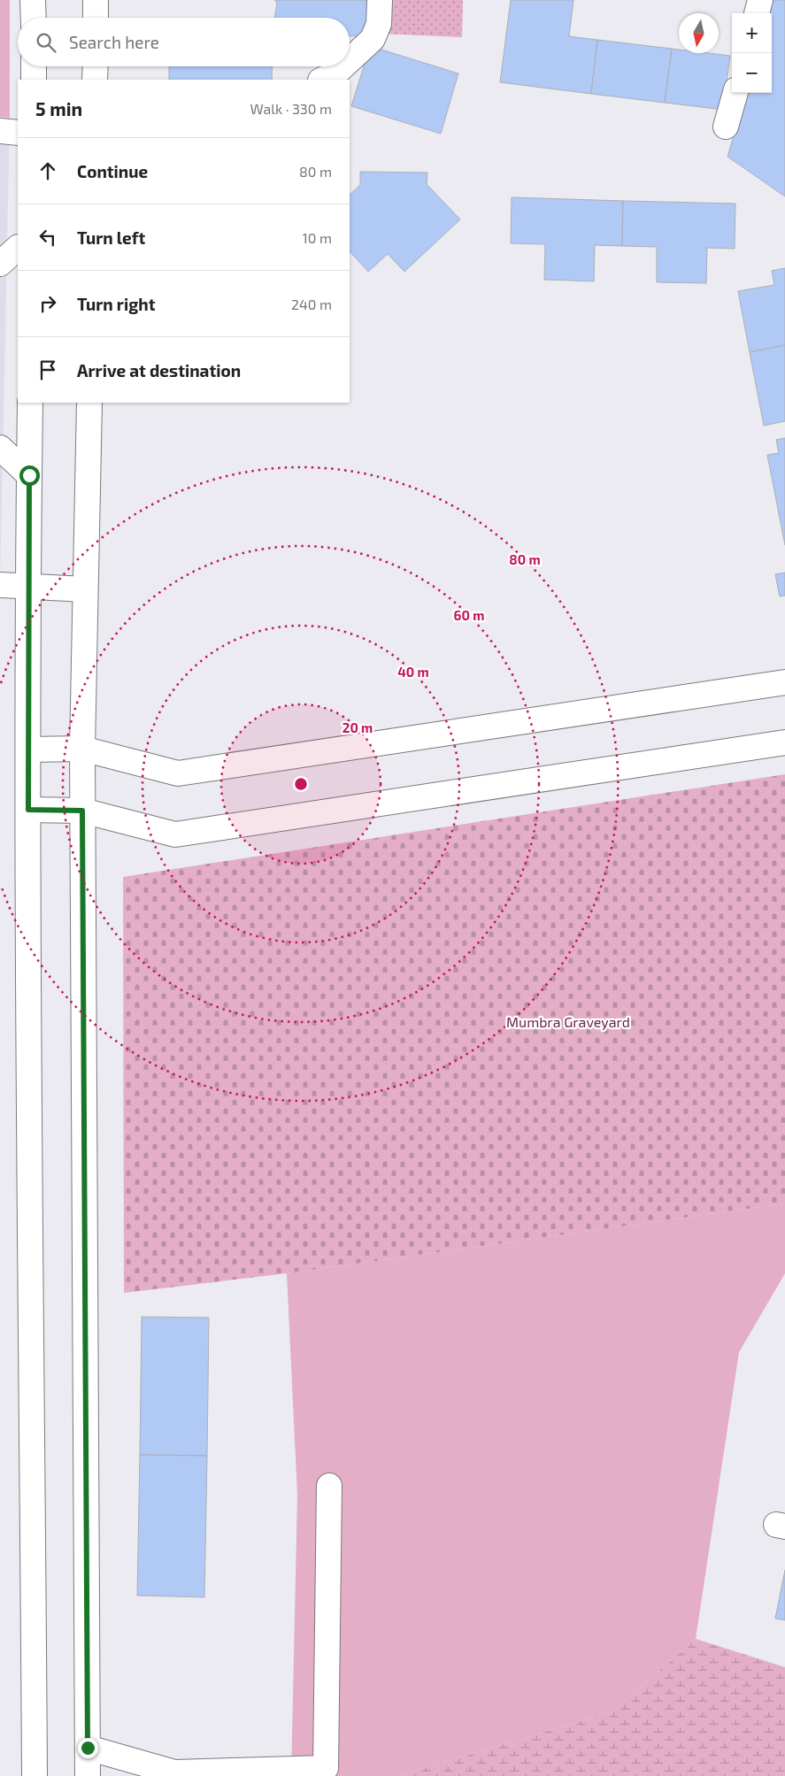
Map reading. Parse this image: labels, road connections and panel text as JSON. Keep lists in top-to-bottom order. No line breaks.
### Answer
{"parks":["Mumbra Graveyard"],"north":"bottom","page":{"map_buttons":["+","−"],"search":"Search here","heading":["5 min","Walk · 330 m"],"list":[["Continue","80 m"],["Turn left","10 m"],["Turn right","240 m"],"Arrive at destination"]},"rings":["80 m","60 m","40 m","20 m"]}
